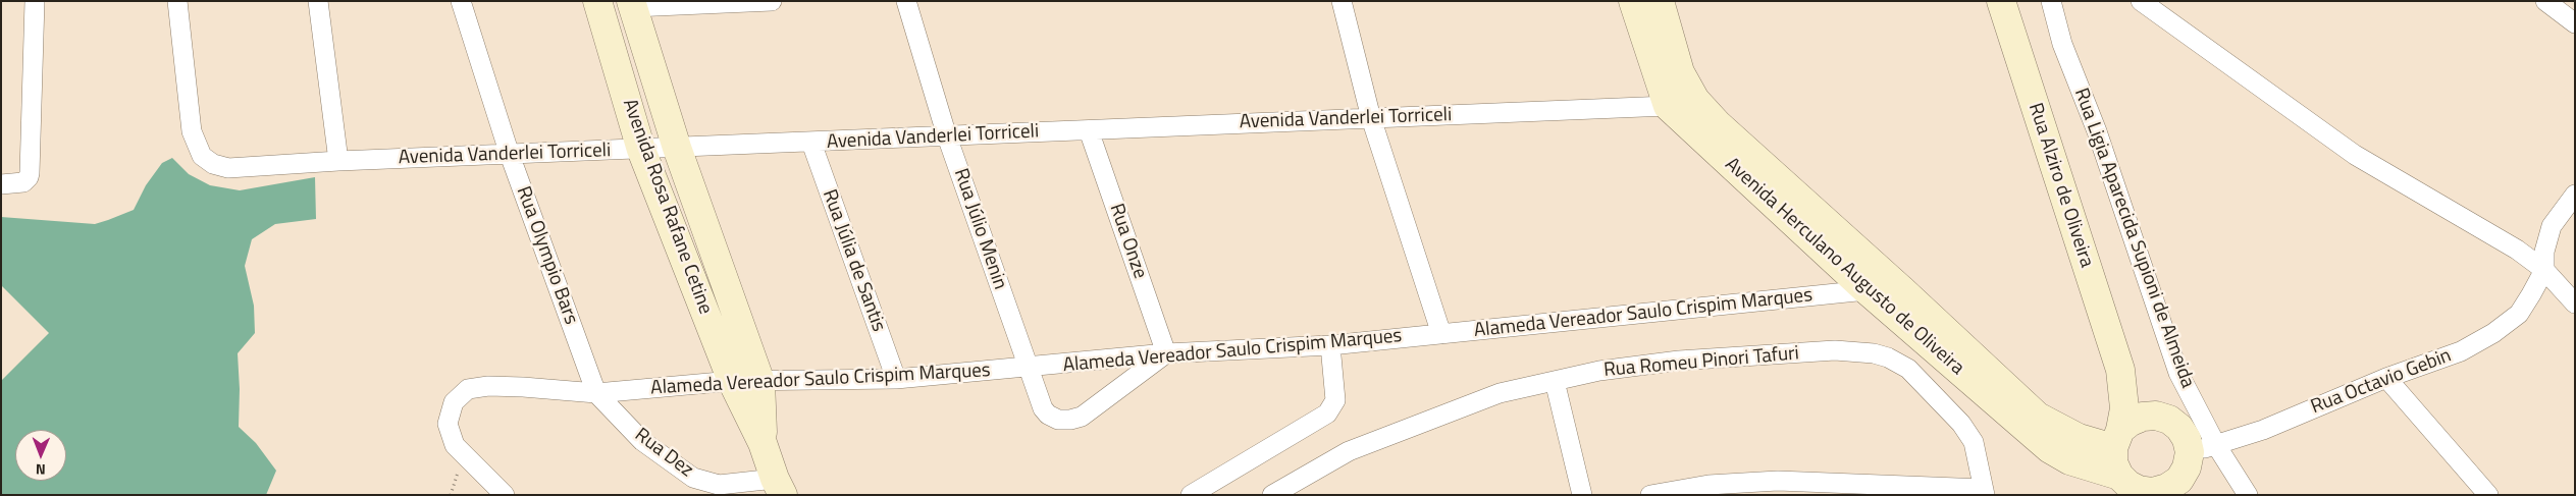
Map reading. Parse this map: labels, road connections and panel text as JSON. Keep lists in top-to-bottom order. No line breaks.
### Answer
{"streets":{"street":["Avenida Vanderlei Torriceli","Rua Alziro de Oliveira","Avenida Rosa Rafane Cetine","Rua Júlio Menin","Rua Ligia Aparecida Supioni de Almeida","Rua Onze","Rua Olympio Bars","Rua Júlia de Santis","Avenida Herculano Augusto de Oliveira","Alameda Vereador Saulo Crispim Marques","Rua Romeu Pinori Tafuri","Rua Octavio Gebin","Rua Dez"]},"crossings":[["Avenida Vanderlei Torriceli","Avenida Rosa Rafane Cetine"],["Avenida Vanderlei Torriceli","Rua Júlio Menin"],["Avenida Vanderlei Torriceli","Rua Onze"],["Avenida Vanderlei Torriceli","Rua Olympio Bars"],["Avenida Vanderlei Torriceli","Rua Júlia de Santis"],["Avenida Vanderlei Torriceli","Avenida Herculano Augusto de Oliveira"],["Rua Alziro de Oliveira","Avenida Herculano Augusto de Oliveira"],["Rua Alziro de Oliveira","Rua Octavio Gebin"],["Avenida Rosa Rafane Cetine","Alameda Vereador Saulo Crispim Marques"],["Rua Júlio Menin","Rua Onze"],["Rua Júlio Menin","Alameda Vereador Saulo Crispim Marques"],["Rua Ligia Aparecida Supioni de Almeida","Rua Octavio Gebin"],["Rua Onze","Alameda Vereador Saulo Crispim Marques"],["Rua Olympio Bars","Alameda Vereador Saulo Crispim Marques"],["Rua Olympio Bars","Rua Dez"],["Rua Júlia de Santis","Alameda Vereador Saulo Crispim Marques"],["Avenida Herculano Augusto de Oliveira","Alameda Vereador Saulo Crispim Marques"],["Avenida Herculano Augusto de Oliveira","Rua Octavio Gebin"],["Alameda Vereador Saulo Crispim Marques","Rua Dez"]],"north":"bottom"}
